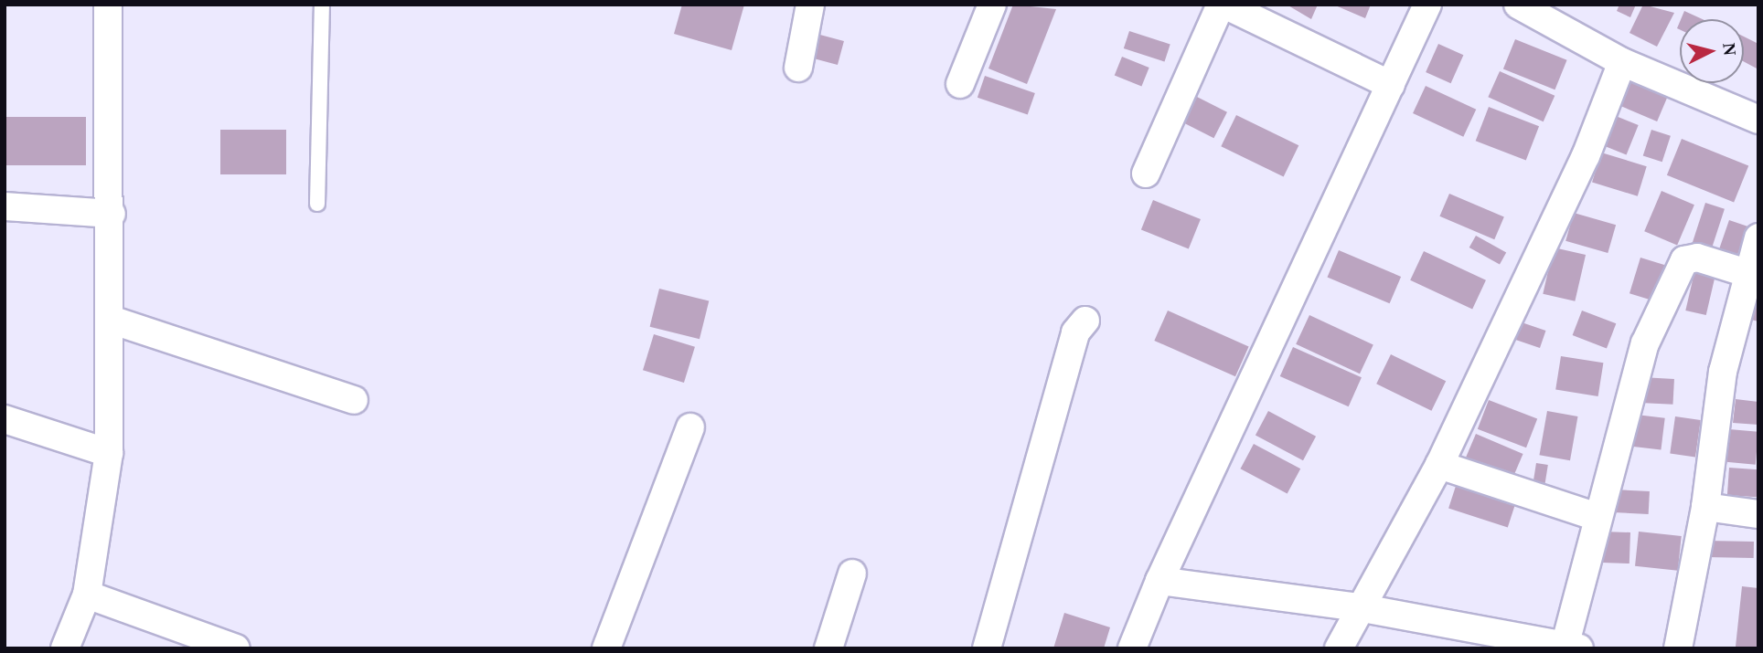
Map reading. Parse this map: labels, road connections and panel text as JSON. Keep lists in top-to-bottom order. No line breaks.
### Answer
{"north":"right"}
